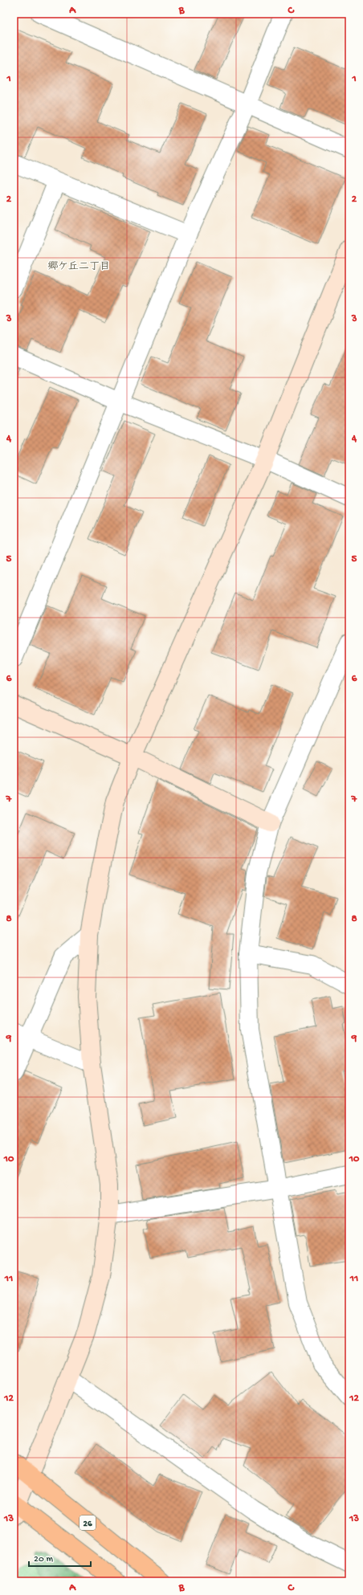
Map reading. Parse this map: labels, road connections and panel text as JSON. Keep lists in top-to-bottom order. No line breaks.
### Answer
{"streets":{"main road":["26"]},"districts":["郷ケ丘二丁目"],"scale_bar":"20 m","grid":{"columns":["A","B","C"],"rows":["1","2","3","4","5","6","7","8","9","10","11","12","13"]}}
